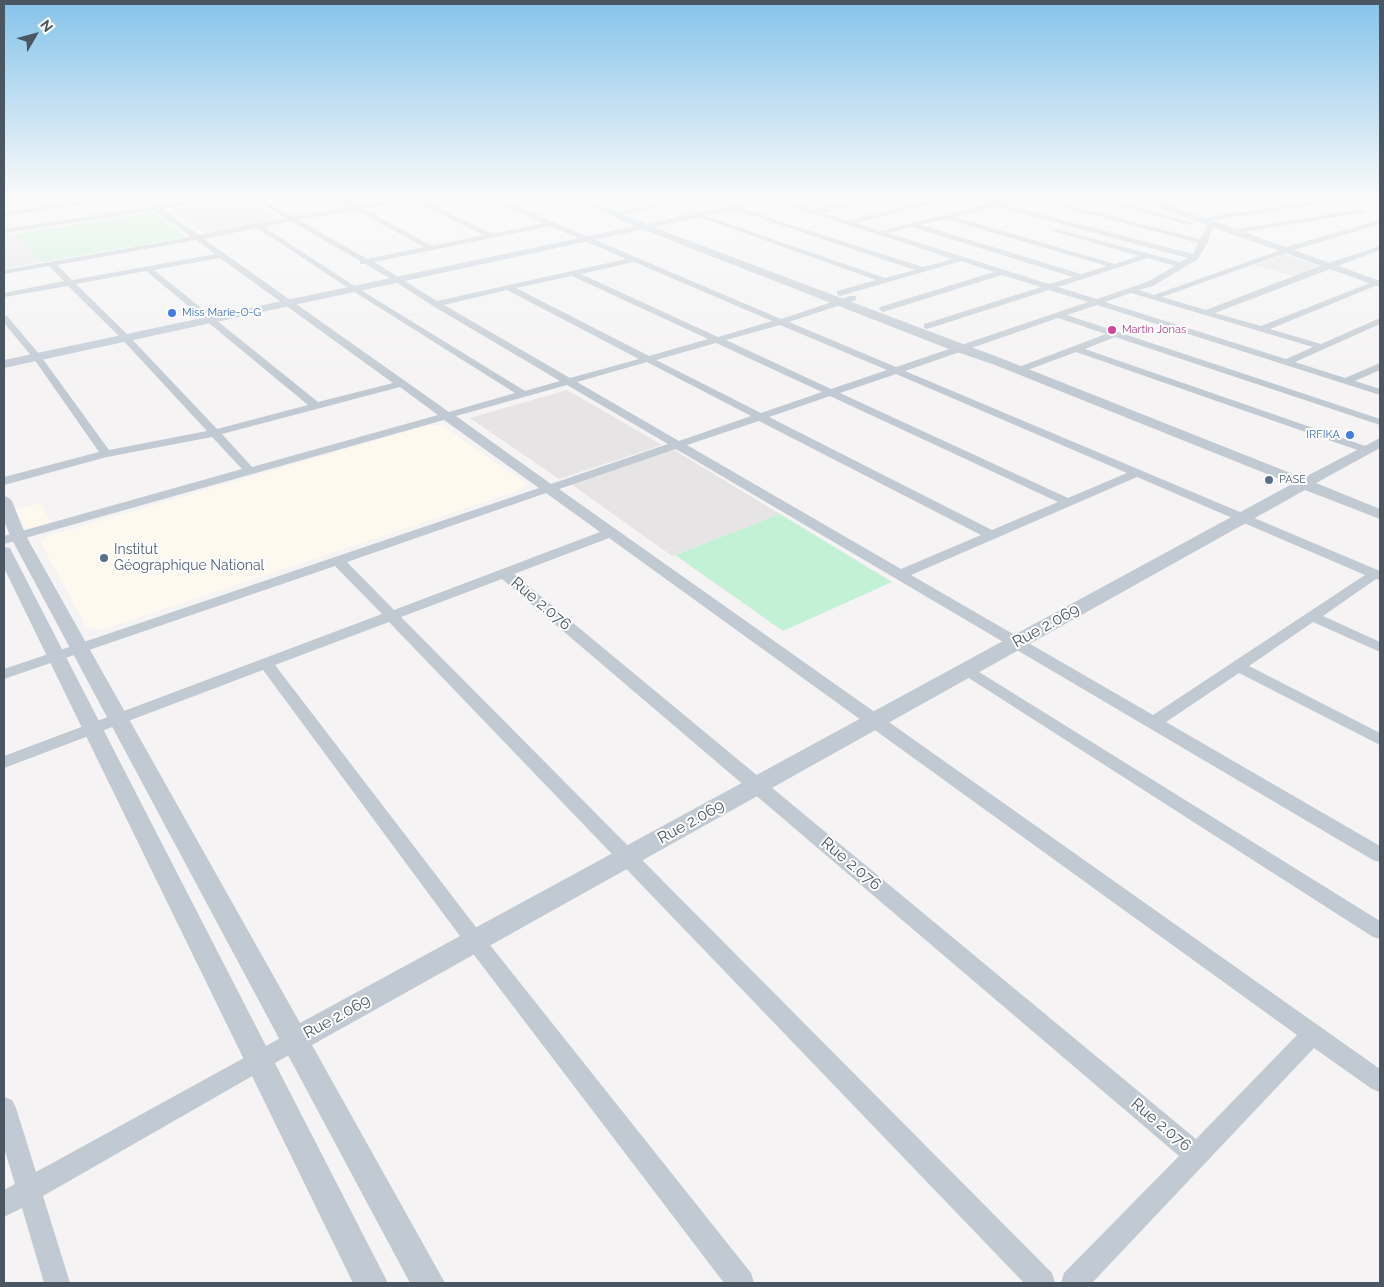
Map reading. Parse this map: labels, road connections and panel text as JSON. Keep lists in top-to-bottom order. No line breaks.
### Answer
{"streets":{"street":["Rue 2.076","Rue 2.069"]},"crossings":[["Rue 2.076","Rue 2.069"]],"places":["Miss Marie-O-G","Martin Jonas","IRFIKA","PASE","Institut Géographique National"],"north":"top right"}
